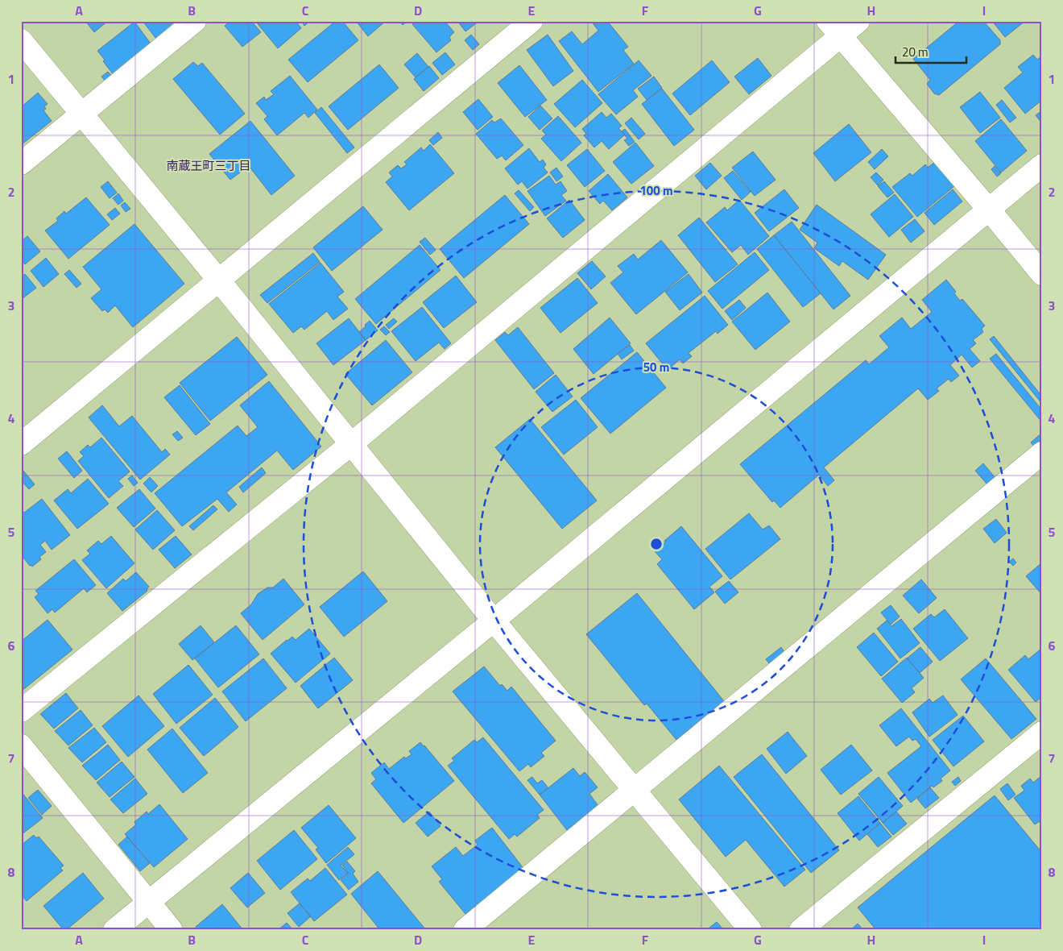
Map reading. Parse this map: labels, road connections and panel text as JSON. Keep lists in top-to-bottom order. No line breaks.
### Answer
{"districts":["南蔵王町三丁目"],"scale_bar":"20 m","grid":{"columns":["A","B","C","D","E","F","G","H","I"],"rows":["1","2","3","4","5","6","7","8"]},"rings":["100 m","50 m"]}
